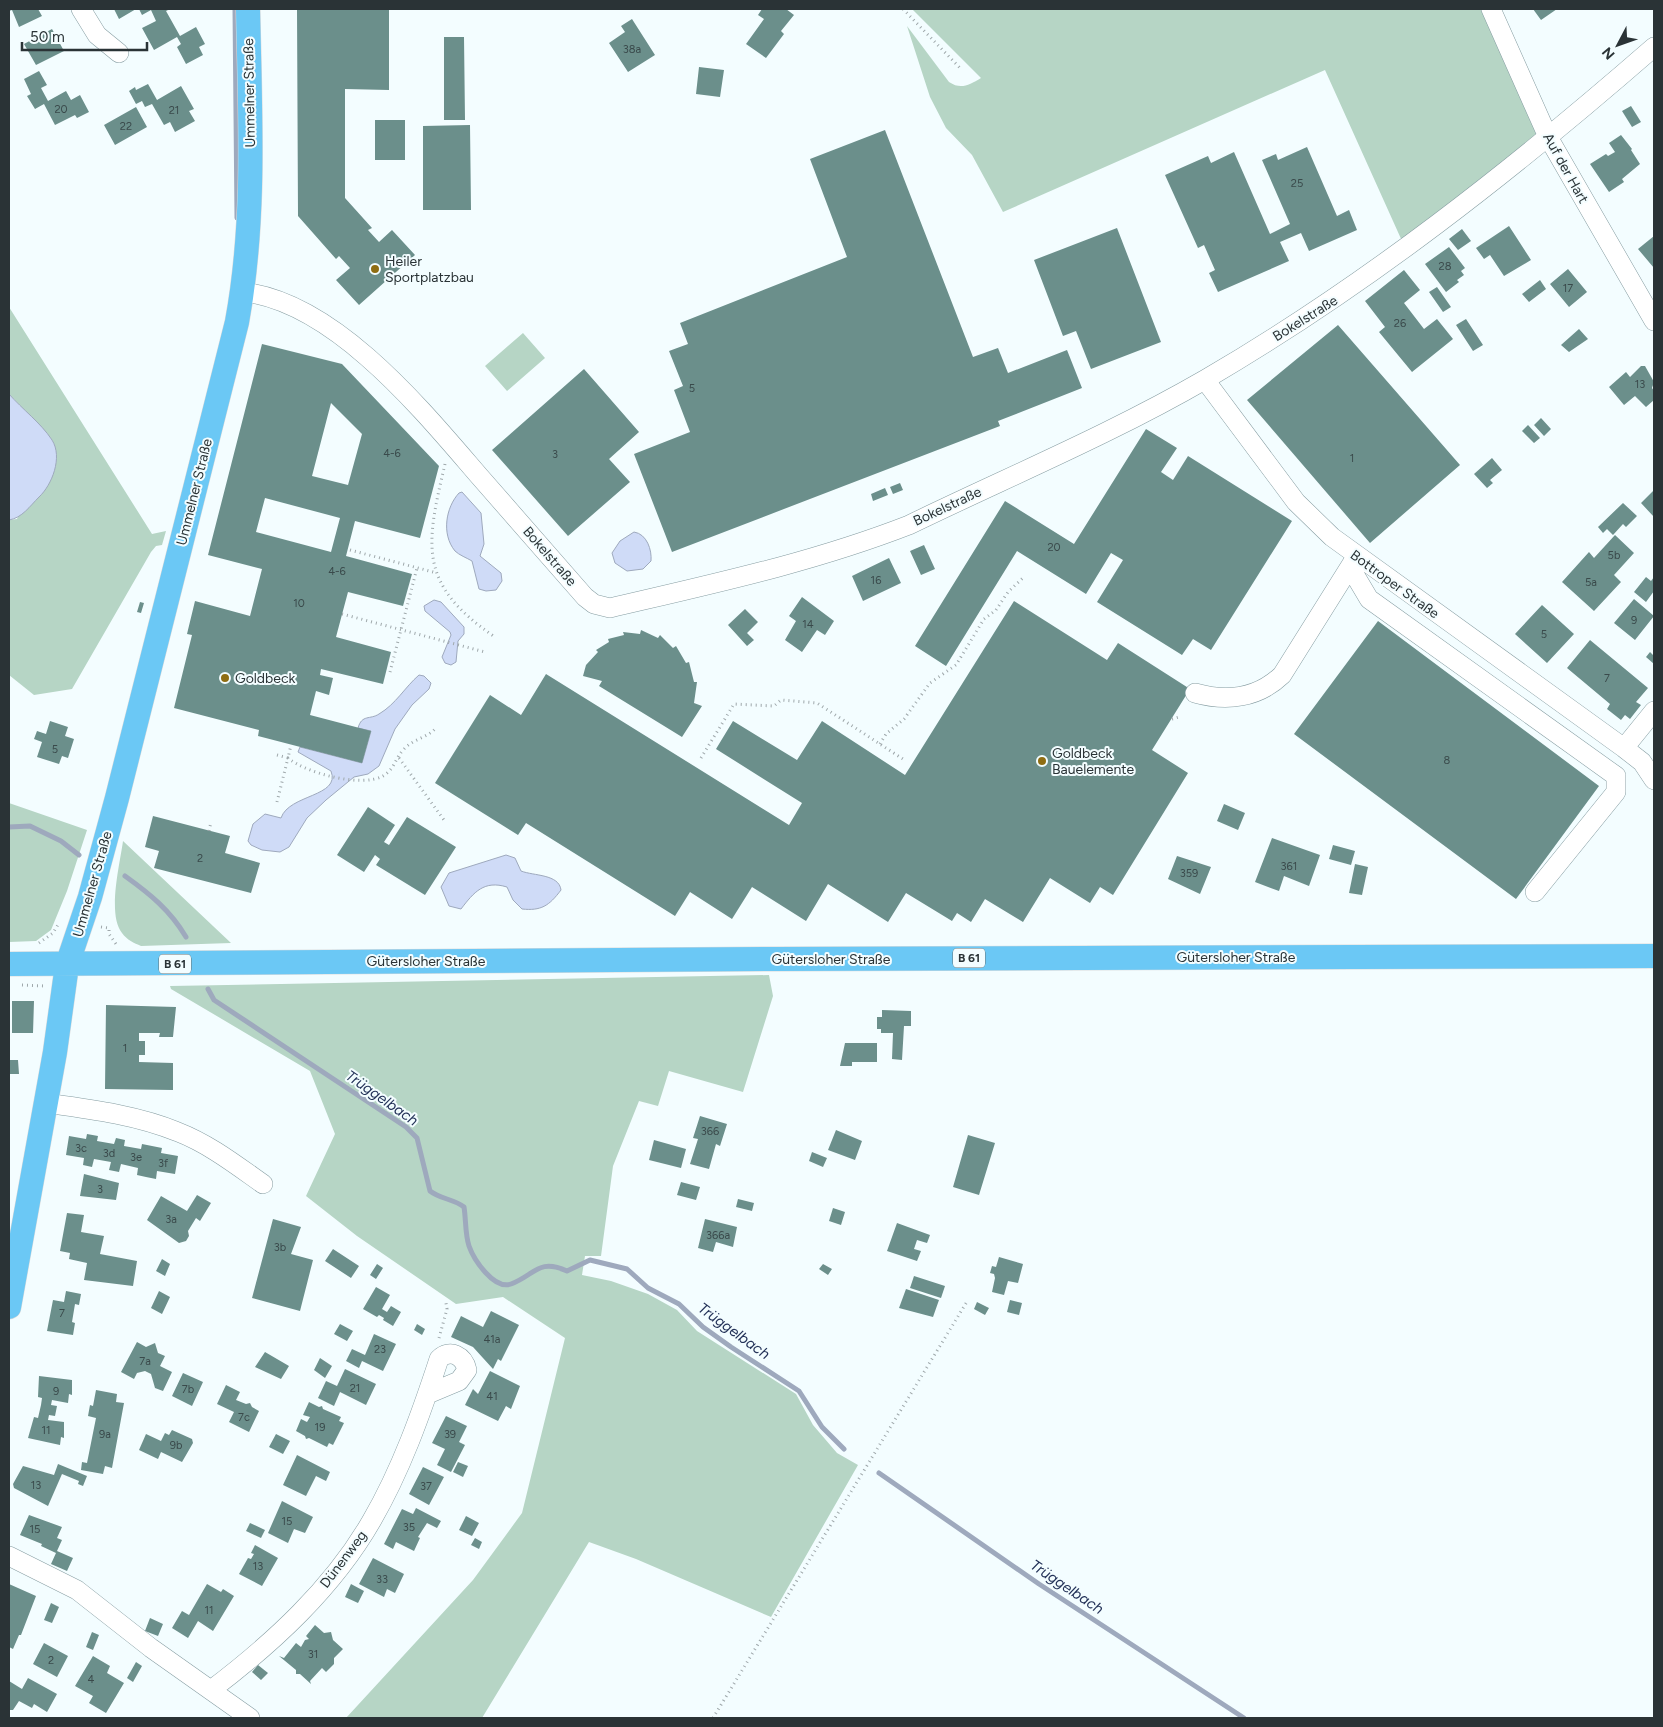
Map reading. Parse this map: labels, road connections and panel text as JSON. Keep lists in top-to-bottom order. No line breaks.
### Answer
{"streets":{"main road":["Ummelner Straße","Gütersloher Straße","B 61"],"street":["Auf der Hart","Bokelstraße","Bottroper Straße","Dünenweg"]},"crossings":[["Ummelner Straße","Bokelstraße"],["Ummelner Straße","Gütersloher Straße"],["Auf der Hart","Bokelstraße"],["Bokelstraße","Bottroper Straße"]],"water":["Trüggelbach"],"places":["Heiler Sportplatzbau","Goldbeck","Goldbeck Bauelemente"],"house_numbers":["38a","20","21","22","25","28","17","26","13","5","4-6","3","1","20","5b","4-6","16","5a","10","9","14","5","7","5","8","2","361","359","1","366","3c","3d","3e","3f","3","3a","366a","3b","7","41a","23","7a","21","7b","9","41","7c","19","11","9a","39","9b","13","37","15","35","15","13","33","11","31","2","4"],"scale_bar":"50 m","north":"bottom left"}
